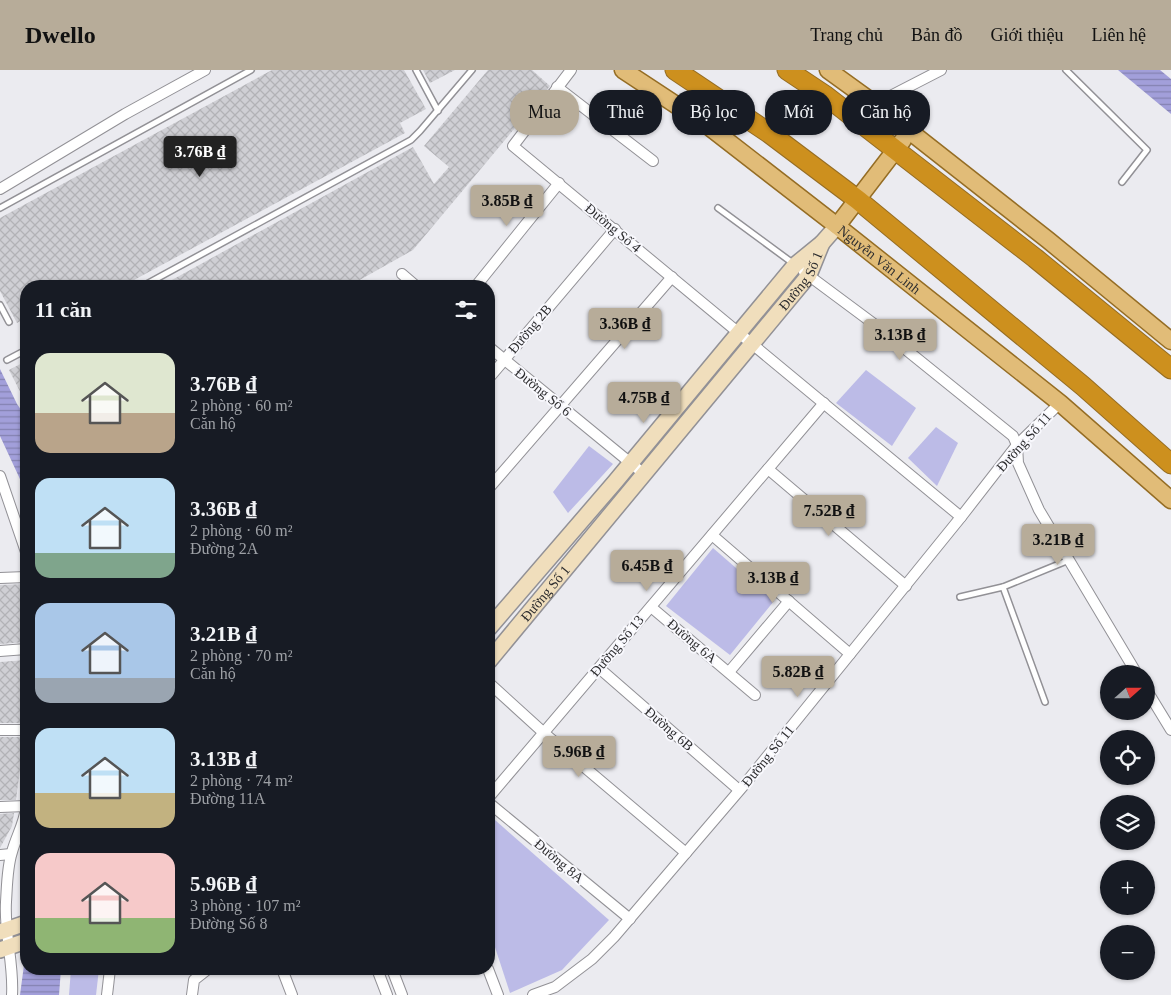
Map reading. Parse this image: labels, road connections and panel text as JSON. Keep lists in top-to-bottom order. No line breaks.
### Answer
{"streets":{"main road":["Nguyễn Văn Linh"],"street":["Đường Số 4","Đường Số 1","Đường 2B","Đường Số 6","Đường Số 11","Đường 6A","Đường Số 13","Đường 6B","Đường 8A"]},"crossings":[["Đường Số 4","Đường Số 1"],["Đường Số 4","Đường 2B"],["Đường Số 4","Đường Số 11"],["Đường Số 4","Đường Số 13"],["Nguyễn Văn Linh","Đường Số 1"],["Nguyễn Văn Linh","Đường Số 11"],["Đường Số 1","Đường Số 6"],["Đường 2B","Đường Số 6"],["Đường Số 11","Đường 6B"],["Đường Số 11","Đường 8A"],["Đường 6A","Đường Số 13"],["Đường Số 13","Đường 6B"]],"north":"right","page":{"header":"Dwello","nav":["Trang chủ","Bản đồ","Giới thiệu","Liên hệ"],"chip":["Mua","Thuê","Bộ lọc","Mới","Căn hộ"],"price":["3.76B ₫","3.85B ₫","3.36B ₫","3.13B ₫","4.75B ₫","7.52B ₫","3.21B ₫","6.45B ₫","3.13B ₫","5.82B ₫","5.96B ₫"],"heading":"11 căn","list":[{"name":"3.76B ₫","note":"2 phòng · 60 m² · Căn hộ"},{"name":"3.36B ₫","note":"2 phòng · 60 m² · Đường 2A"},{"name":"3.21B ₫","note":"2 phòng · 70 m² · Căn hộ"},{"name":"3.13B ₫","note":"2 phòng · 74 m² · Đường 11A"},{"name":"5.96B ₫","note":"3 phòng · 107 m² · Đường Số 8"}],"map_buttons":["+","−"]}}
